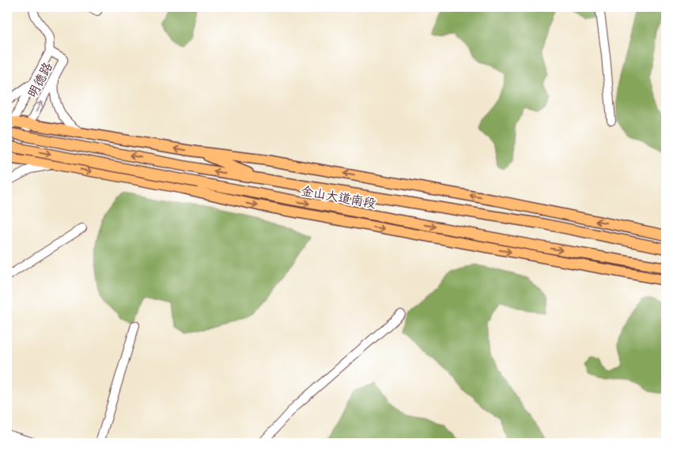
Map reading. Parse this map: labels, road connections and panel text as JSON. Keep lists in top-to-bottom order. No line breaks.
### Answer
{"streets":{"main road":["金山大道南段"],"street":["明德路"]},"crossings":[["明德路","金山大道南段"]]}
